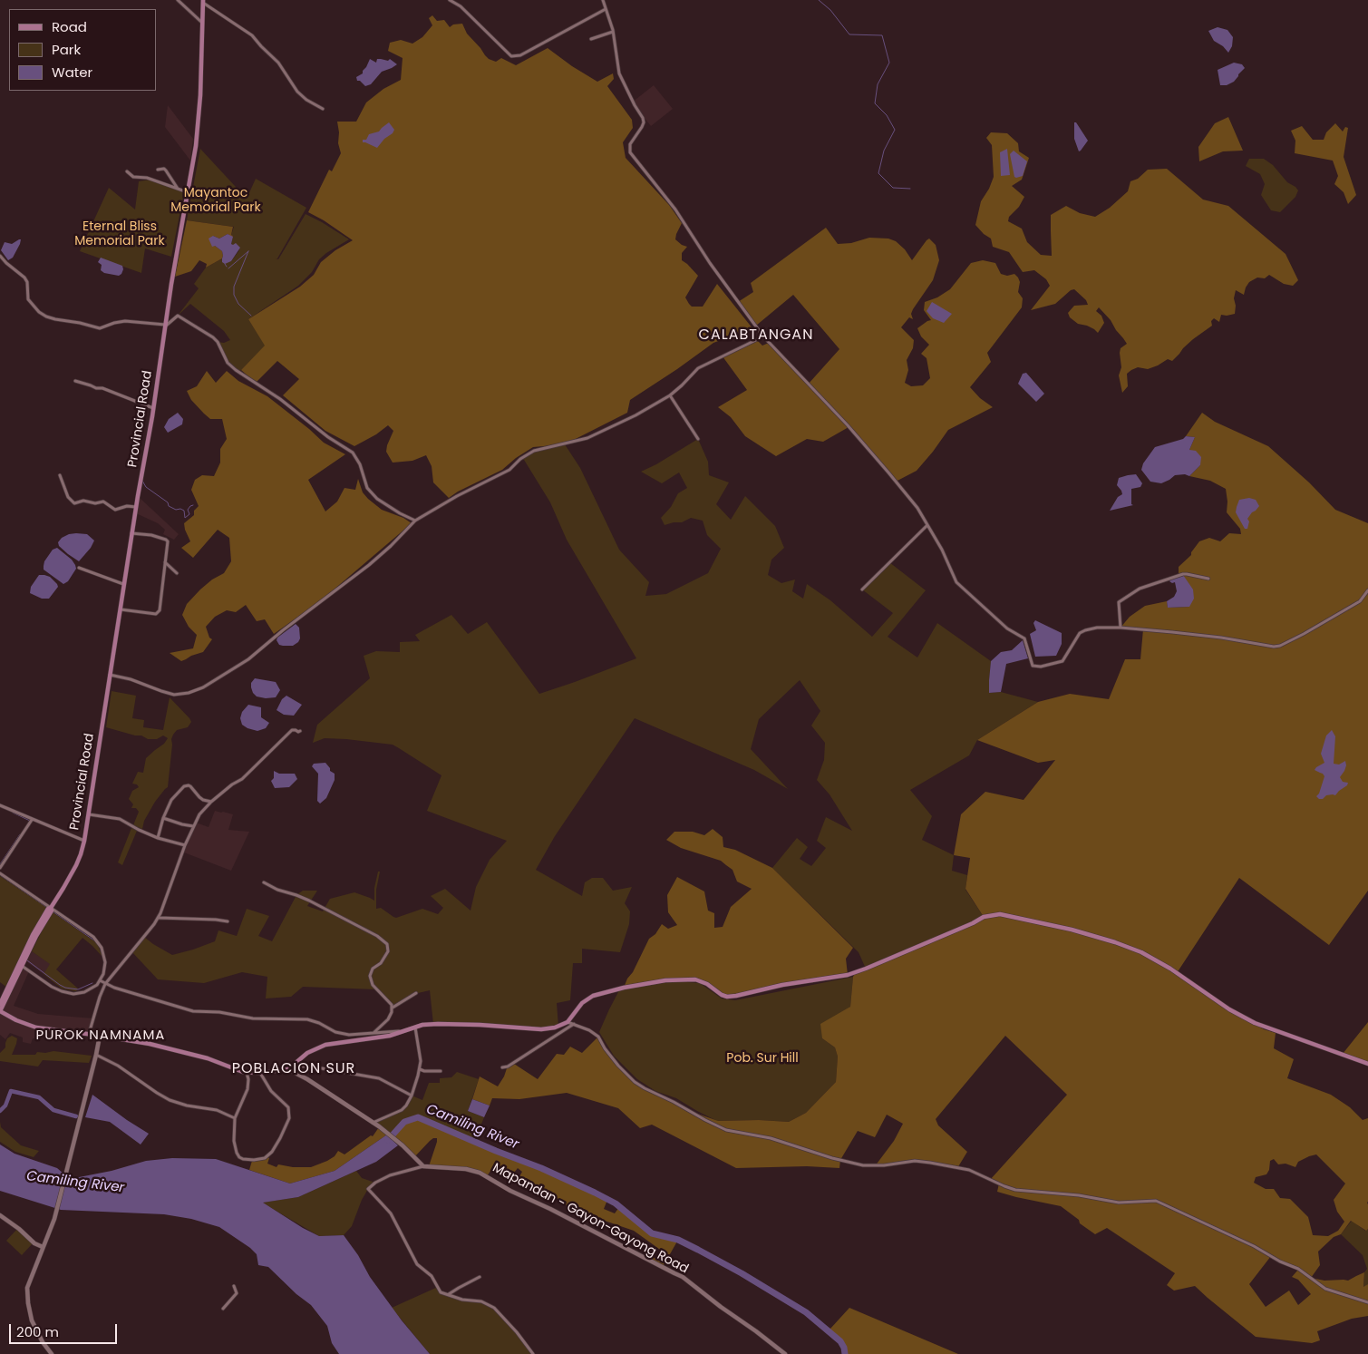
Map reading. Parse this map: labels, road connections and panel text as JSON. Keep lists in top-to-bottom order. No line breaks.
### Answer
{"streets":{"main road":["Provincial Road"],"street":["Mapandan - Gayon-Gayong Road"]},"districts":["CALABTANGAN","PUROK NAMNAMA","POBLACION SUR"],"water":["Camiling River"],"parks":["Mayantoc Memorial Park","Eternal Bliss Memorial Park","Pob. Sur Hill"],"legend":["Road","Park","Water"],"scale_bar":"200 m"}
